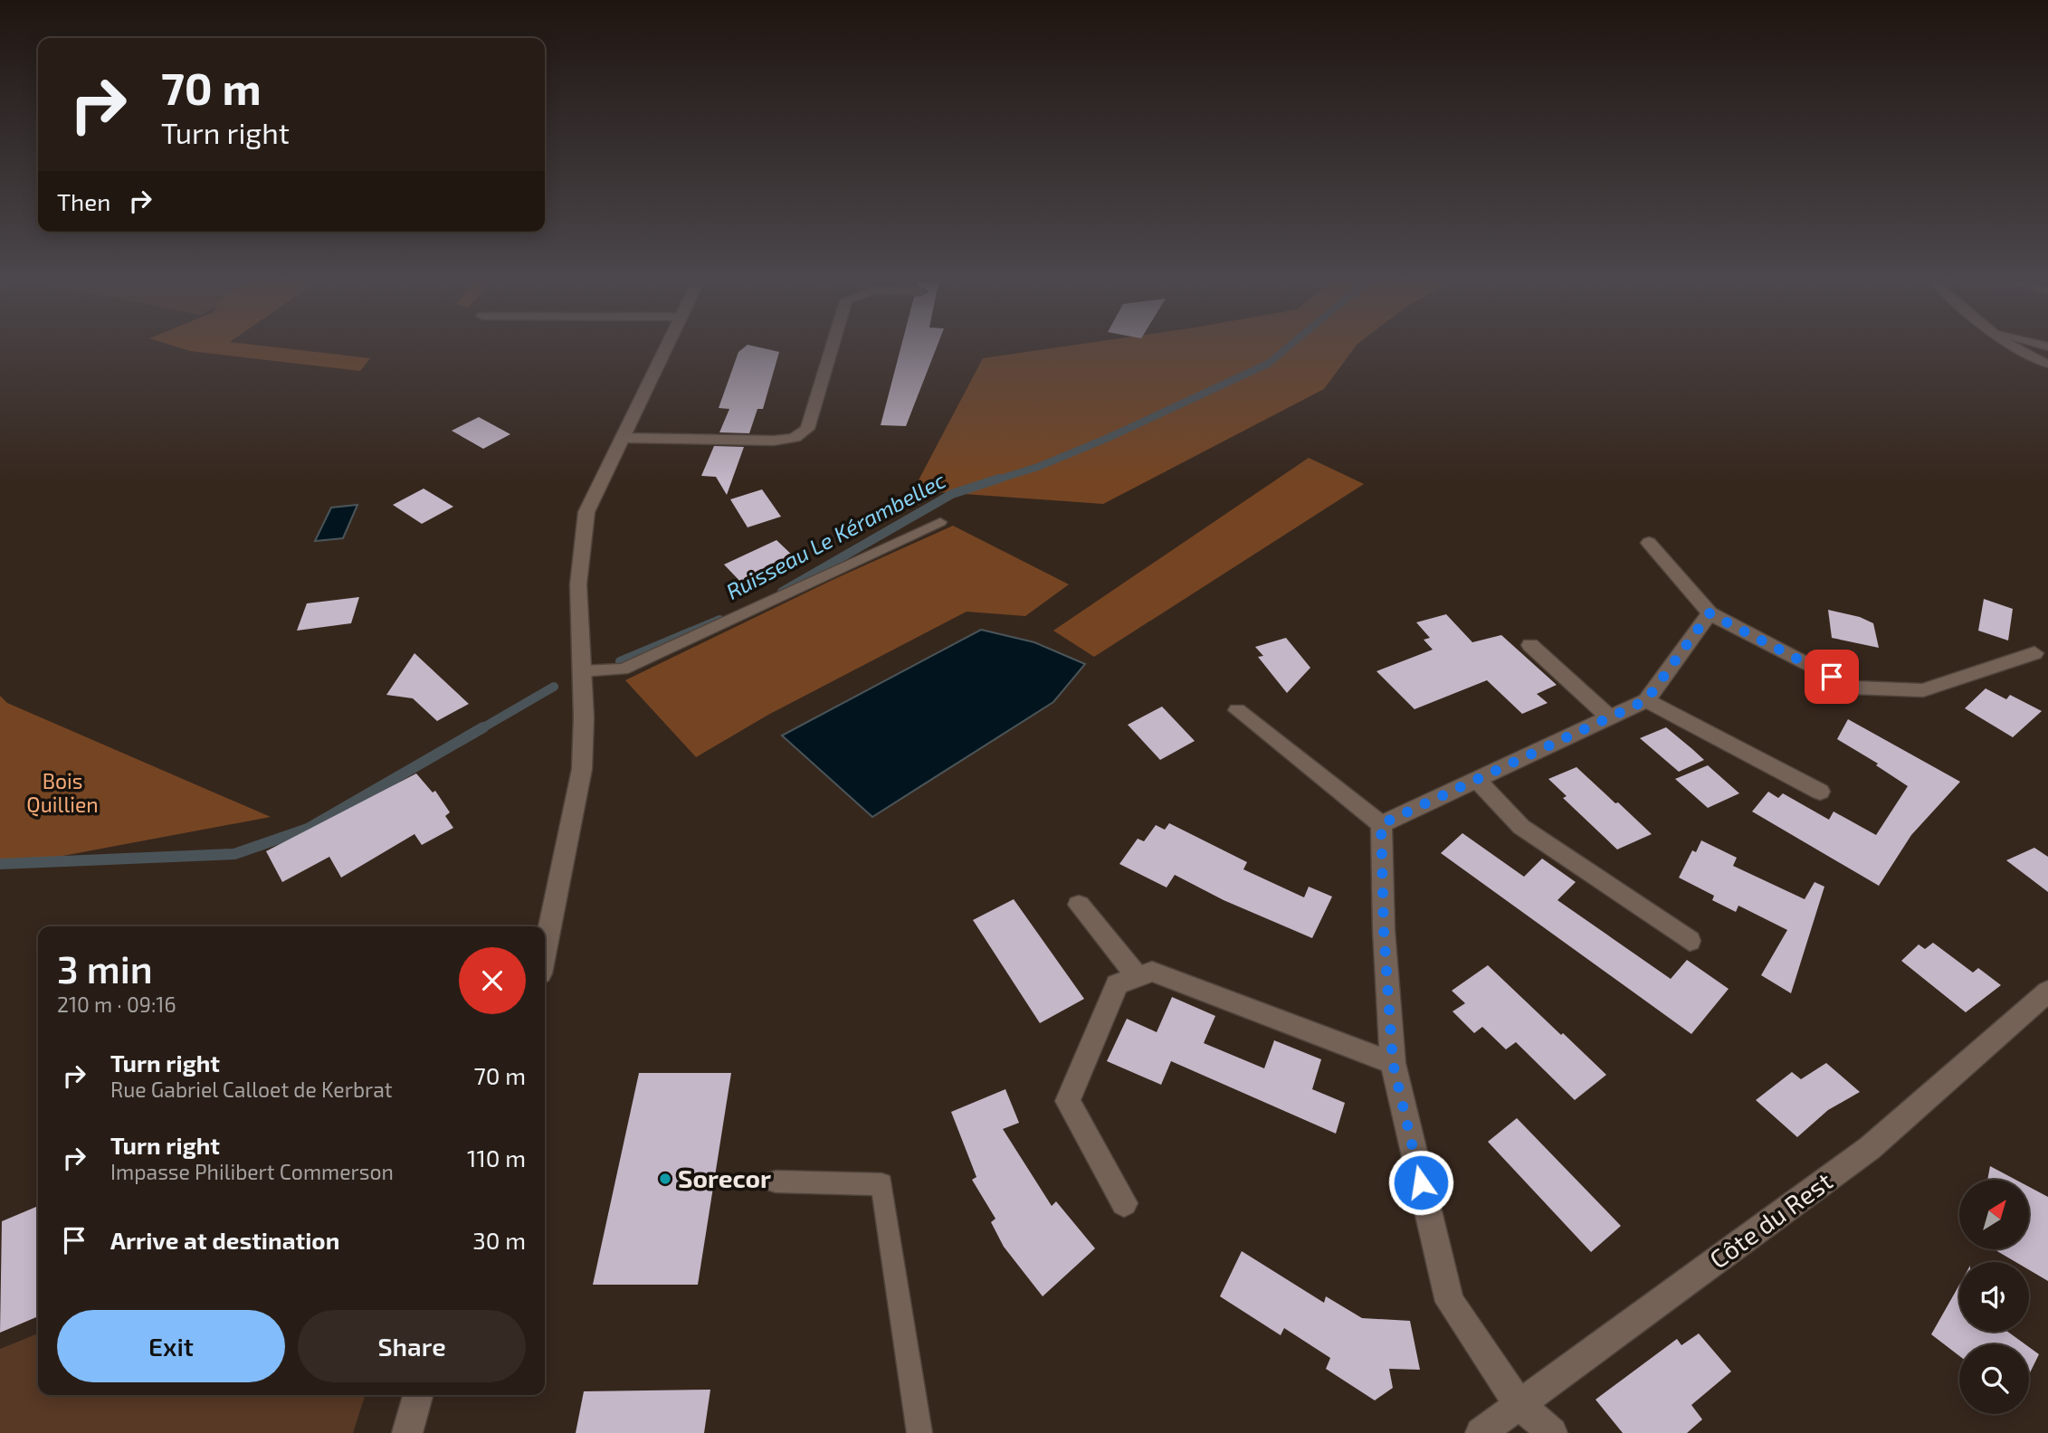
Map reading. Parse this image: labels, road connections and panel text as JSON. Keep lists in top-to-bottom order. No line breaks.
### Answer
{"streets":{"street":["Côte du Rest"]},"water":["Ruisseau Le Kérambellec"],"parks":["Bois Quillien"],"places":["Sorecor"],"north":"top right","page":{"turn":["70 m","Turn right"],"then":"Then","heading":["3 min","210 m · 09:16"],"list":[{"name":"Turn right","note":"Rue Gabriel Calloet de Kerbrat","value":"70 m"},{"name":"Turn right","note":"Impasse Philibert Commerson","value":"110 m"},{"name":"Arrive at destination","value":"30 m"}],"buttons":["Exit","Share"]}}
